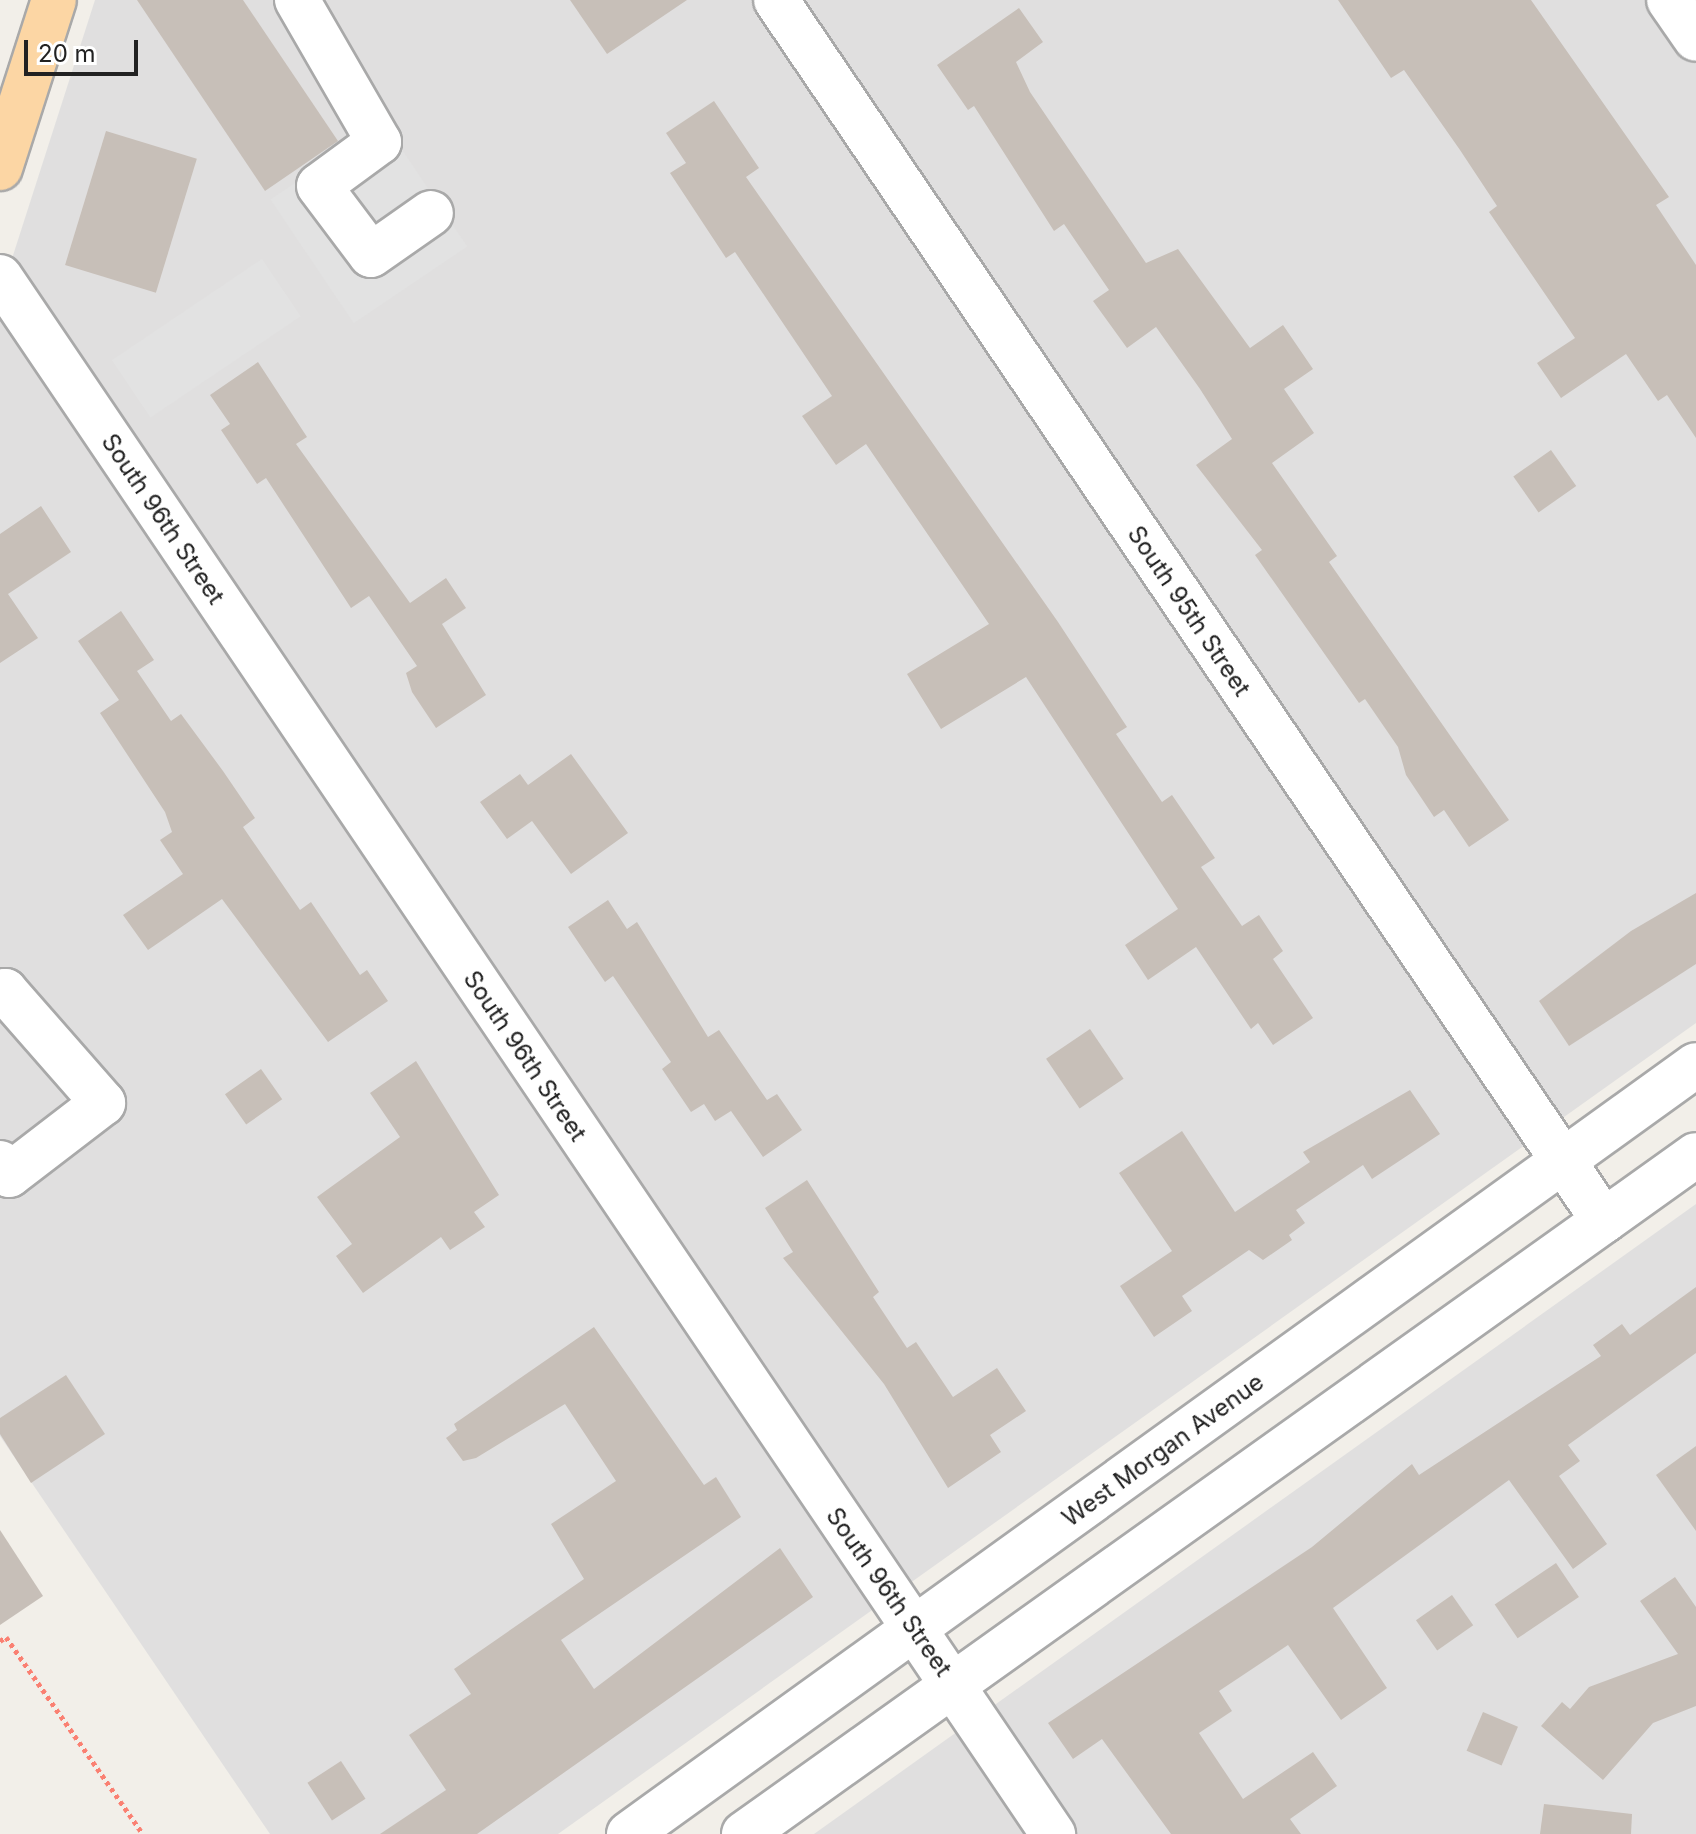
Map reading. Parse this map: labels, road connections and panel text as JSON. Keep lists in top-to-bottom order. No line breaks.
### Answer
{"streets":{"street":["South 96th Street","South 95th Street","West Morgan Avenue"]},"crossings":[["South 96th Street","West Morgan Avenue"],["South 95th Street","West Morgan Avenue"]],"scale_bar":"20 m"}
